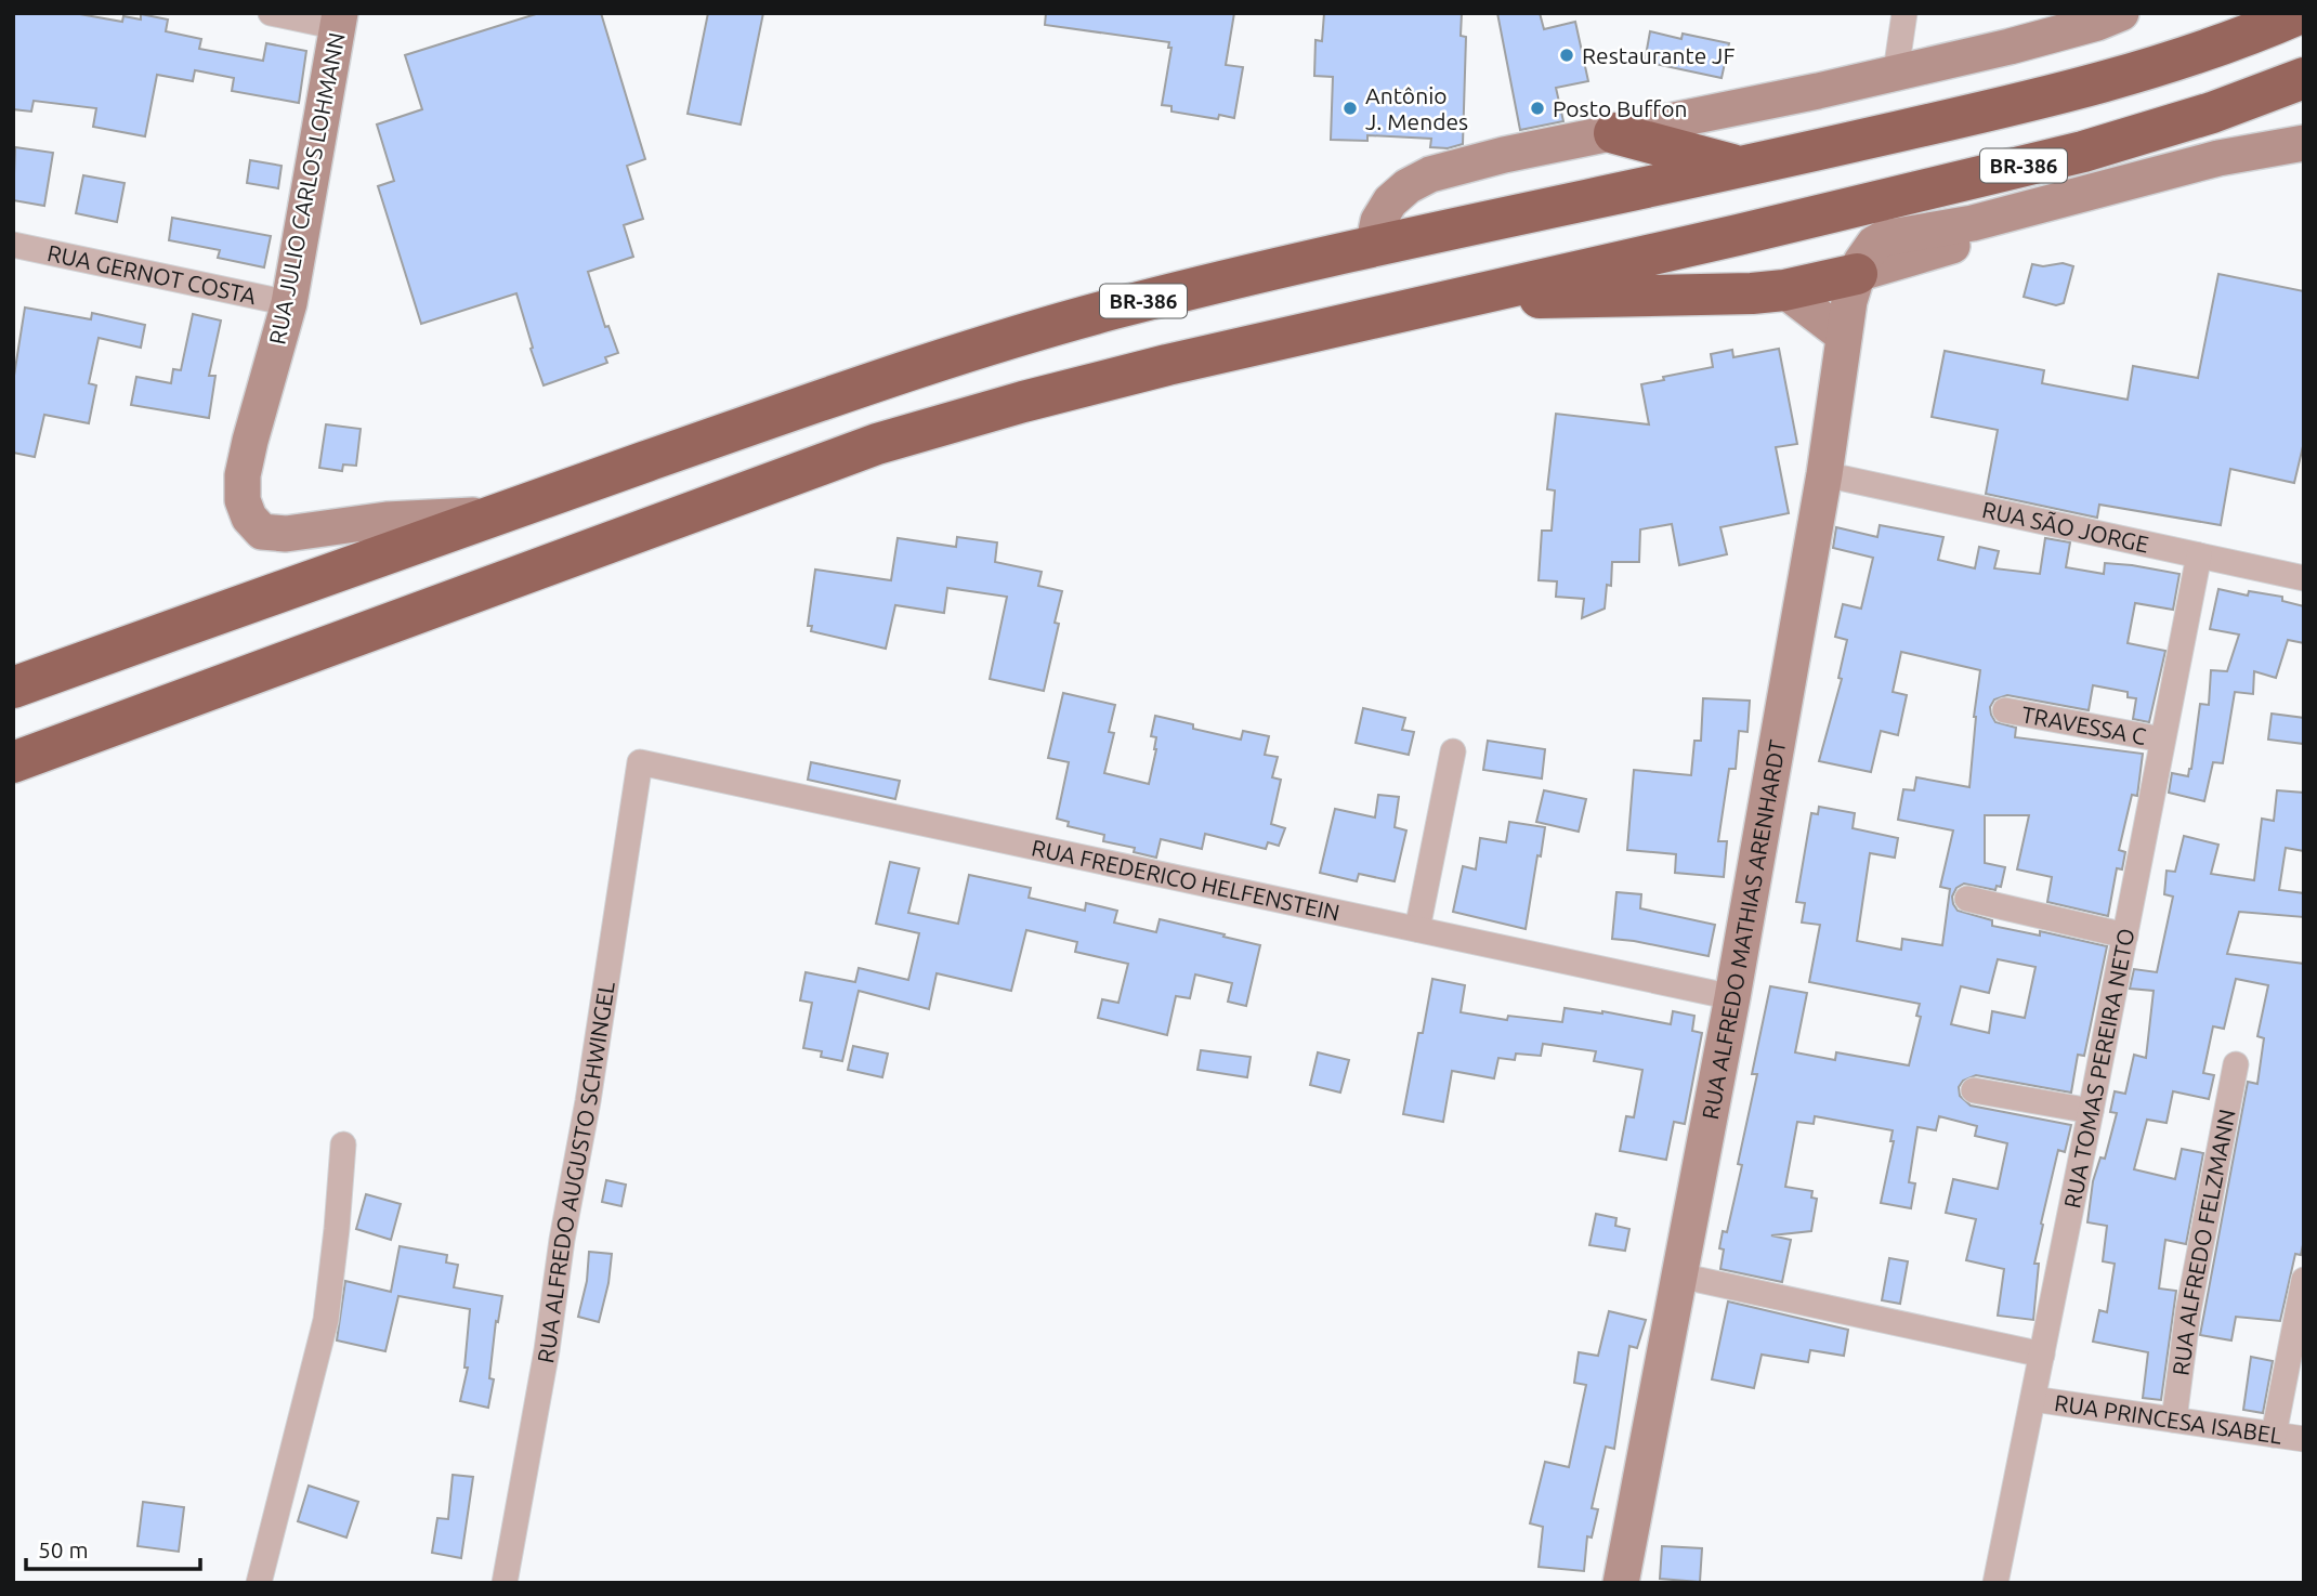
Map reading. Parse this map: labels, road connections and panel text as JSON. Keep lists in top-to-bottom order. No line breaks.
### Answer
{"streets":{"highway":["BR-386"],"main road":["RUA JULIO CARLOS LOHMANN","RUA ALFREDO MATHIAS ARENHARDT"],"street":["RUA GERNOT COSTA","RUA SÃO JORGE","TRAVESSA C","RUA FREDERICO HELFENSTEIN","RUA TOMAS PEREIRA NETO","RUA ALFREDO AUGUSTO SCHWINGEL","RUA ALFREDO FELZMANN","RUA PRINCESA ISABEL"]},"crossings":[["BR-386","RUA JULIO CARLOS LOHMANN"],["RUA JULIO CARLOS LOHMANN","RUA GERNOT COSTA"],["RUA SÃO JORGE","RUA ALFREDO MATHIAS ARENHARDT"],["RUA SÃO JORGE","RUA TOMAS PEREIRA NETO"],["TRAVESSA C","RUA TOMAS PEREIRA NETO"],["RUA FREDERICO HELFENSTEIN","RUA ALFREDO MATHIAS ARENHARDT"],["RUA FREDERICO HELFENSTEIN","RUA ALFREDO AUGUSTO SCHWINGEL"],["RUA TOMAS PEREIRA NETO","RUA PRINCESA ISABEL"],["RUA ALFREDO FELZMANN","RUA PRINCESA ISABEL"]],"places":["Restaurante JF","Antônio J. Mendes","Posto Buffon"],"scale_bar":"50 m"}
